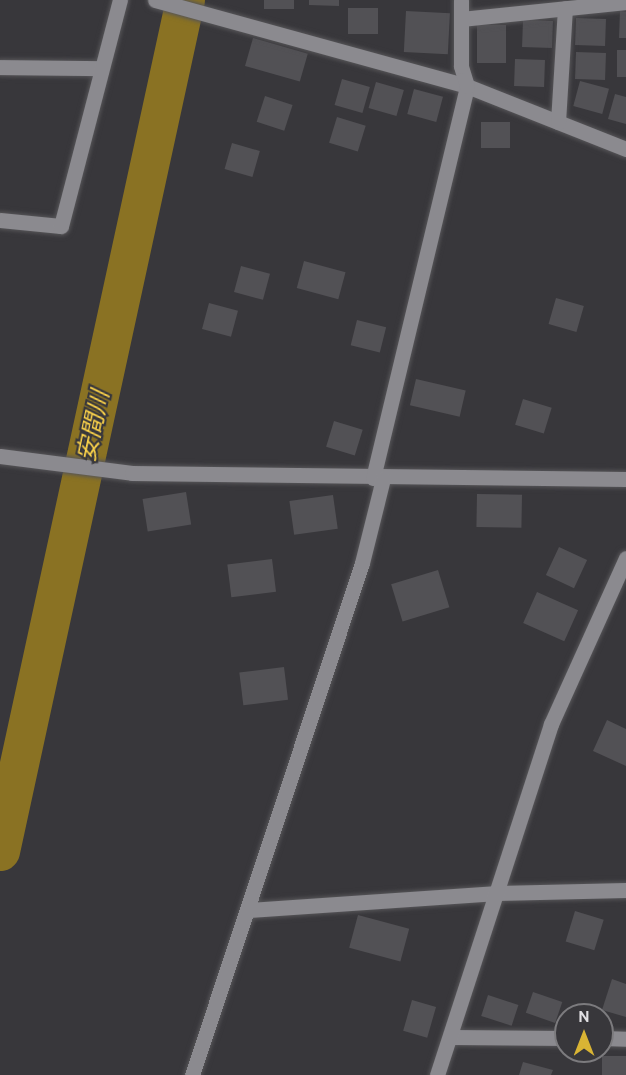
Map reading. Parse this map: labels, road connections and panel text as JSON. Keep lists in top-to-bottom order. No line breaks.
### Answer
{"water":["安間川"],"north":"top"}
